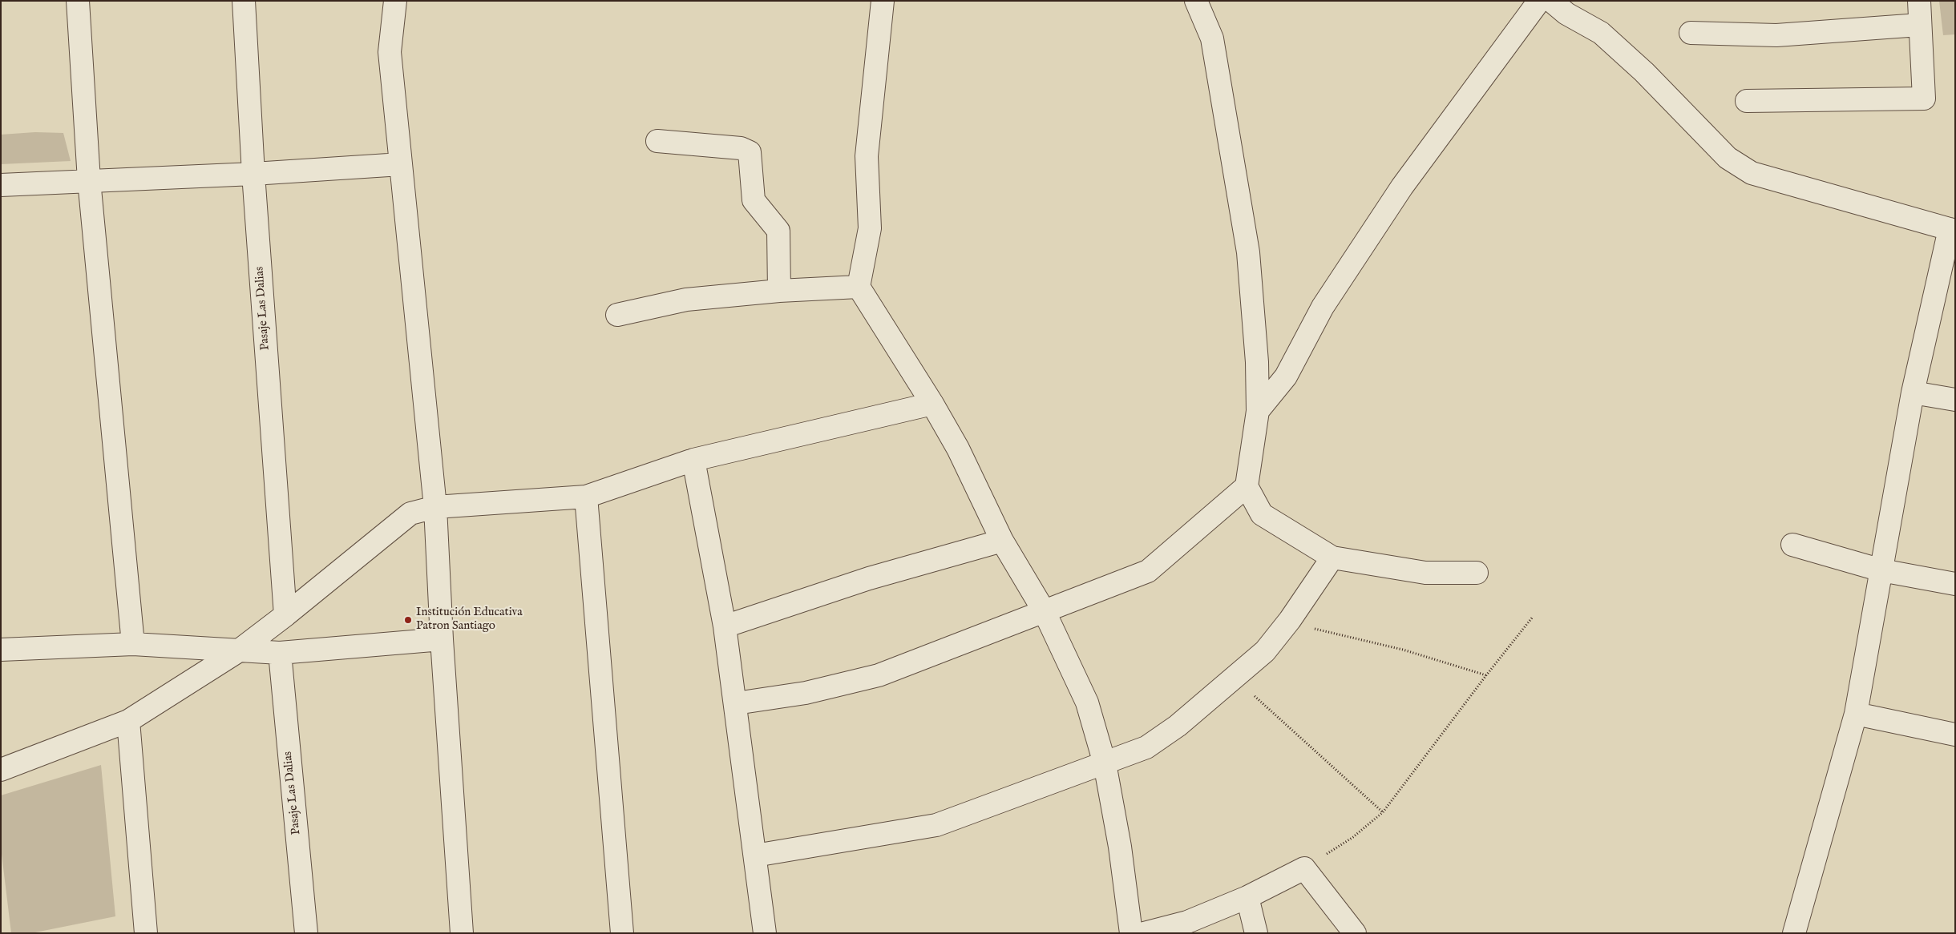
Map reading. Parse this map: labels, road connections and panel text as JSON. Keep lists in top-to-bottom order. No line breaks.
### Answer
{"streets":{"street":["Pasaje Las Dalias"]},"places":["Institución Educativa Patron Santiago"]}
